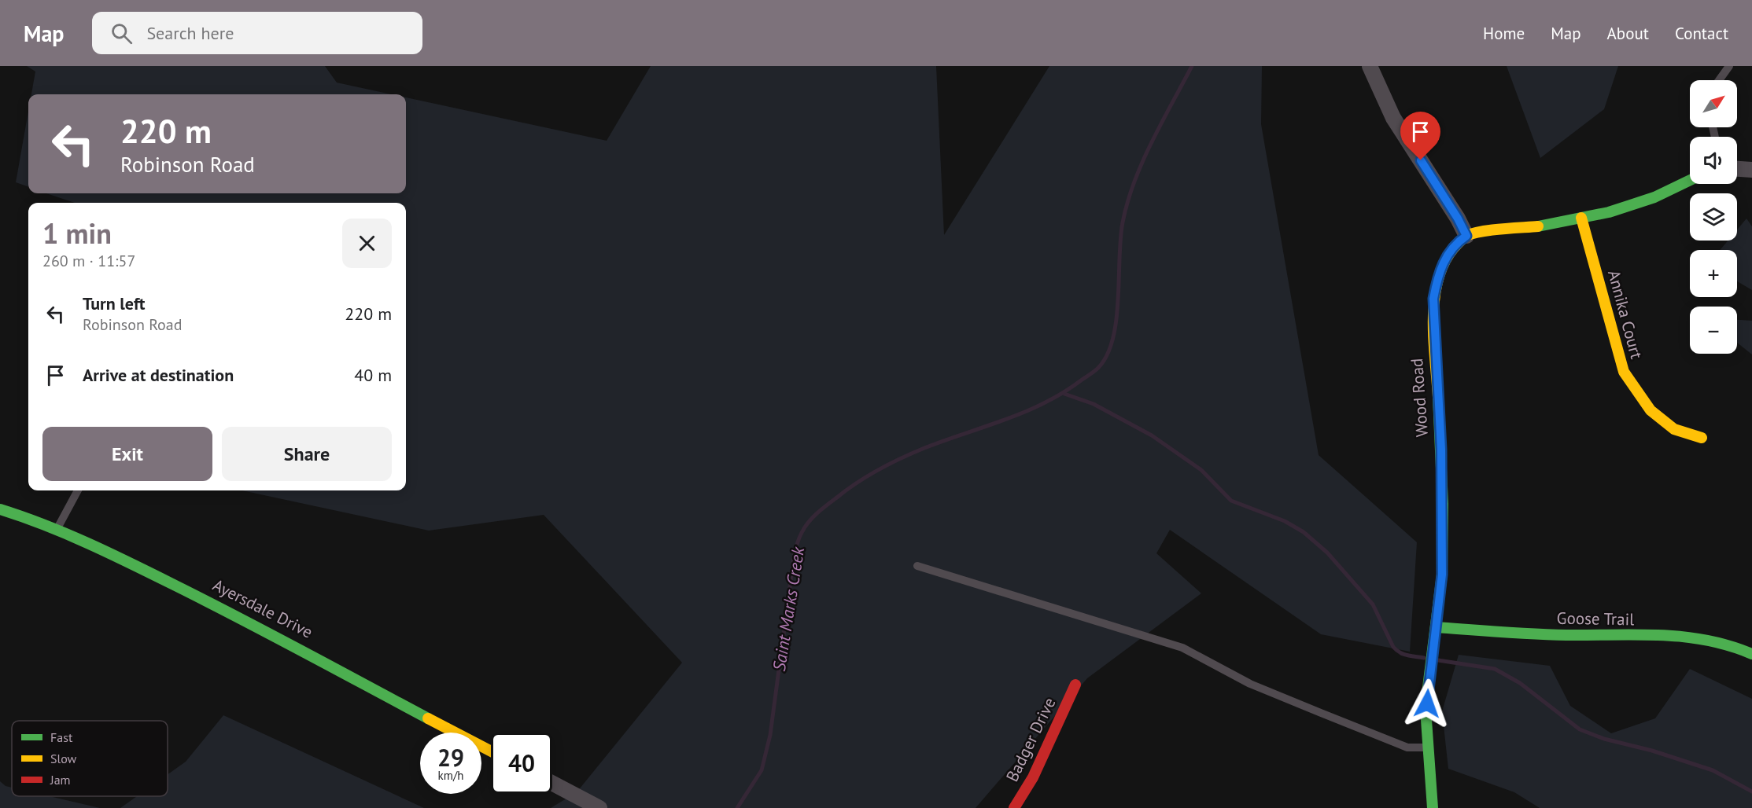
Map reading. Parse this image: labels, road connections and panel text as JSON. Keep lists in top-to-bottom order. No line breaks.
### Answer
{"streets":{"street":["Annika Court","Wood Road","Ayersdale Drive","Goose Trail","Badger Drive"]},"crossings":[["Wood Road","Goose Trail"]],"water":["Saint Marks Creek"],"legend":["Fast","Slow","Jam"],"north":"top right","page":{"header":"Map","search":"Search here","nav":["Home","Map","About","Contact"],"map_buttons":["+","−"],"turn":["220 m","Robinson Road"],"heading":["1 min","260 m · 11:57"],"list":[{"name":"Turn left","note":"Robinson Road","value":"220 m"},{"name":"Arrive at destination","value":"40 m"}],"buttons":["Exit","Share"],"speed":"29 km/h","limit":"40"}}
